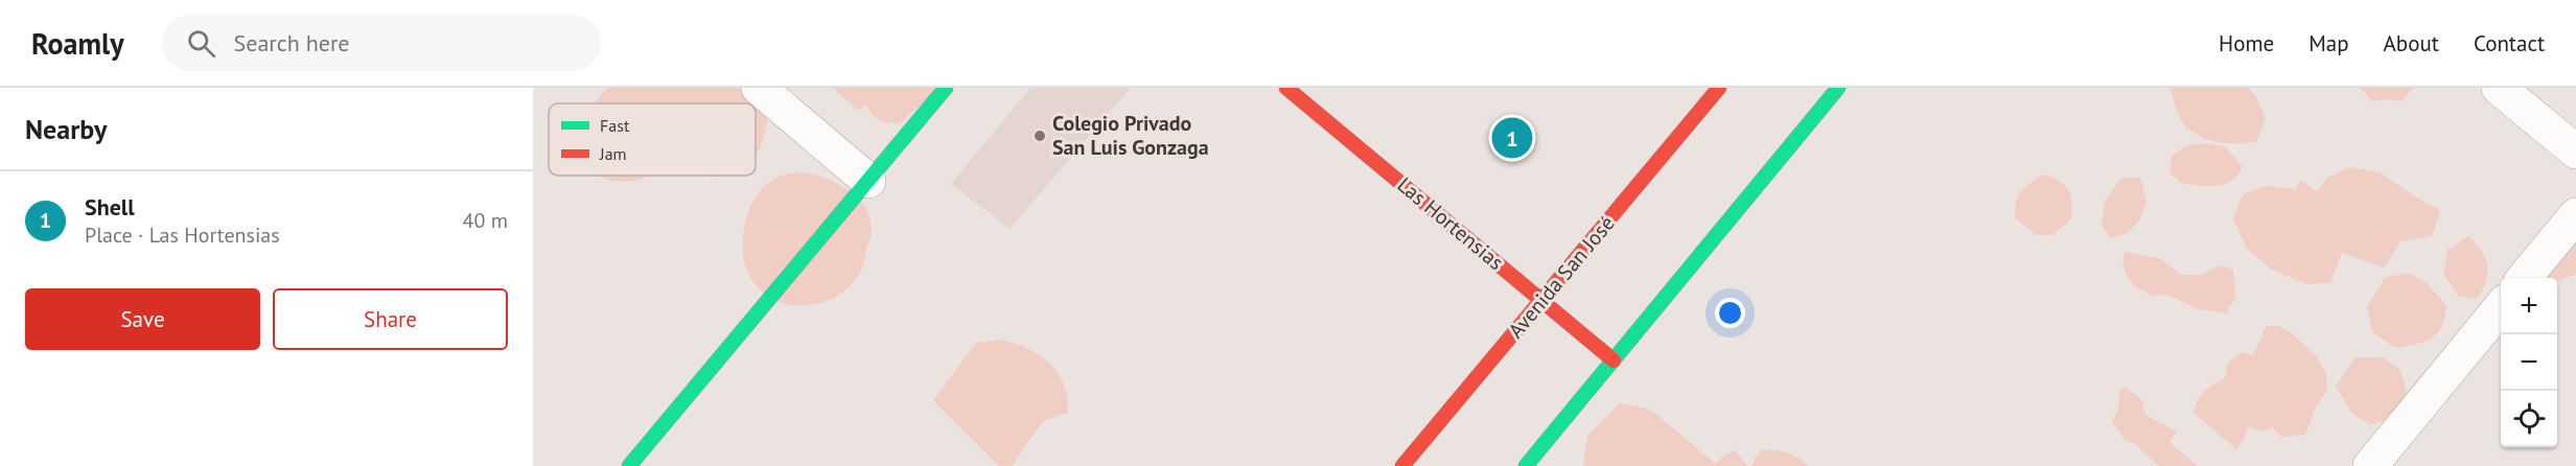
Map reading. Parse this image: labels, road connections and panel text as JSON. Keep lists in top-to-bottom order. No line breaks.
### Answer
{"streets":{"street":["Las Hortensias","Avenida San José"]},"crossings":[["Las Hortensias","Avenida San José"]],"places":["Colegio Privado San Luis Gonzaga"],"legend":["Fast","Jam"],"page":{"header":"Roamly","search":"Search here","nav":["Home","Map","About","Contact"],"heading":"Nearby","pins":"1","list":[{"mark":"1","name":"Shell","note":"Place · Las Hortensias","value":"40 m"}],"buttons":["Save","Share"],"map_buttons":["+","−"]}}
